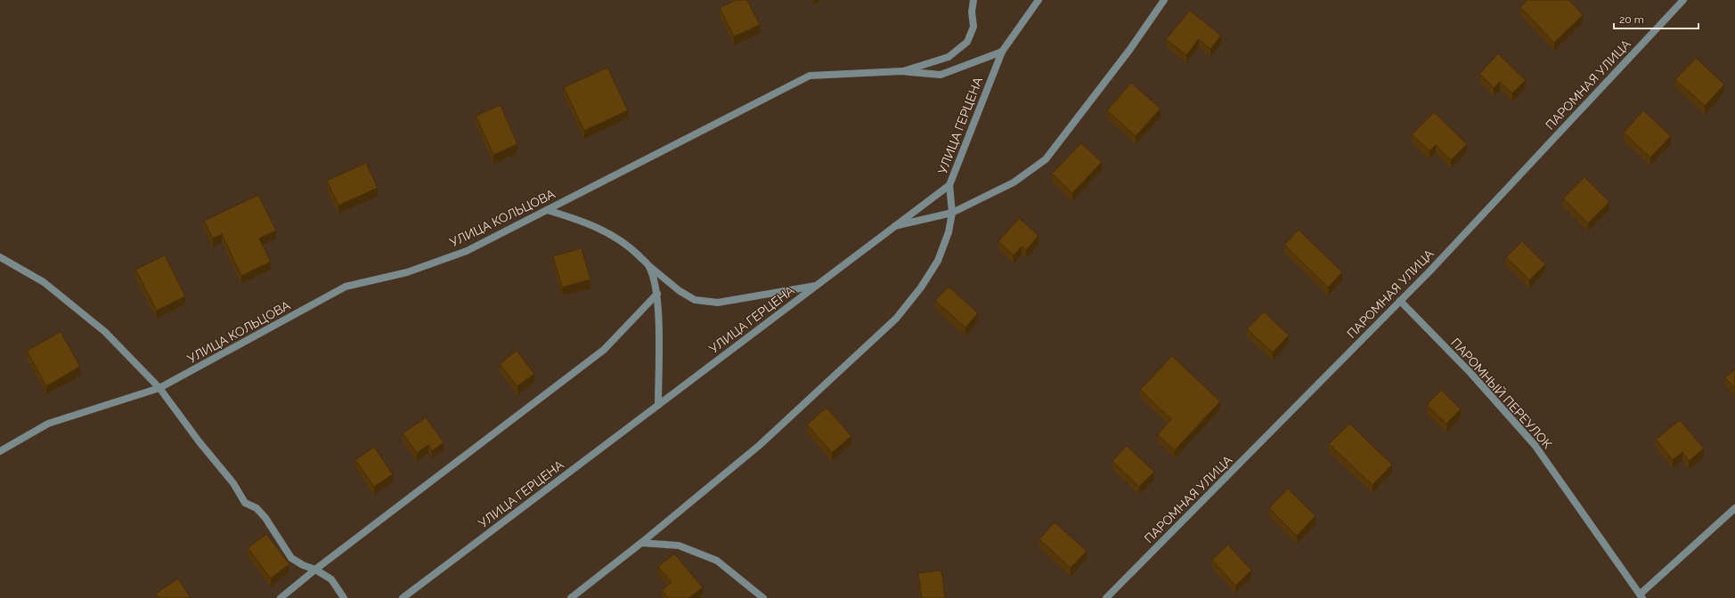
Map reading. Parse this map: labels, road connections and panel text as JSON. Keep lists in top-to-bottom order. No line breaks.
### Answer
{"streets":{"street":["ПАРОМНАЯ УЛИЦА","УЛИЦА ГЕРЦЕНА","УЛИЦА КОЛЬЦОВА","ПАРОМНЫЙ ПЕРЕУЛОК"]},"crossings":[["ПАРОМНАЯ УЛИЦА","ПАРОМНЫЙ ПЕРЕУЛОК"],["УЛИЦА ГЕРЦЕНА","УЛИЦА КОЛЬЦОВА"]],"scale_bar":"20 m"}
